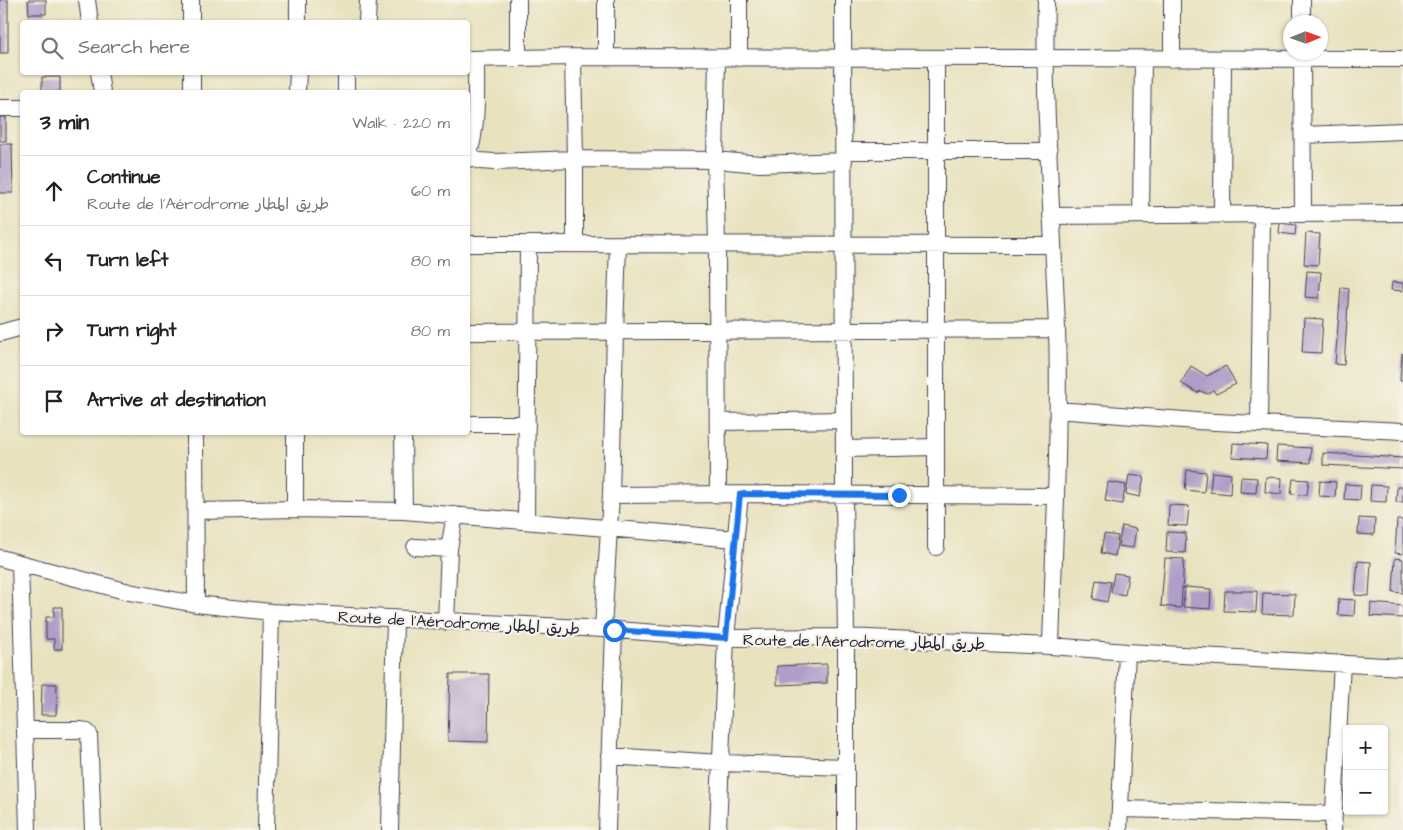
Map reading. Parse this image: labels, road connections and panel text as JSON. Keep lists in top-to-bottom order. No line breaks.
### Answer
{"streets":{"street":["Route de l'Aérodrome طريق المطار"]},"north":"right","page":{"search":"Search here","heading":["3 min","Walk · 220 m"],"list":[["Continue","Route de l'Aérodrome طريق المطار","60 m"],["Turn left","80 m"],["Turn right","80 m"],"Arrive at destination"],"map_buttons":["+","−"]}}
